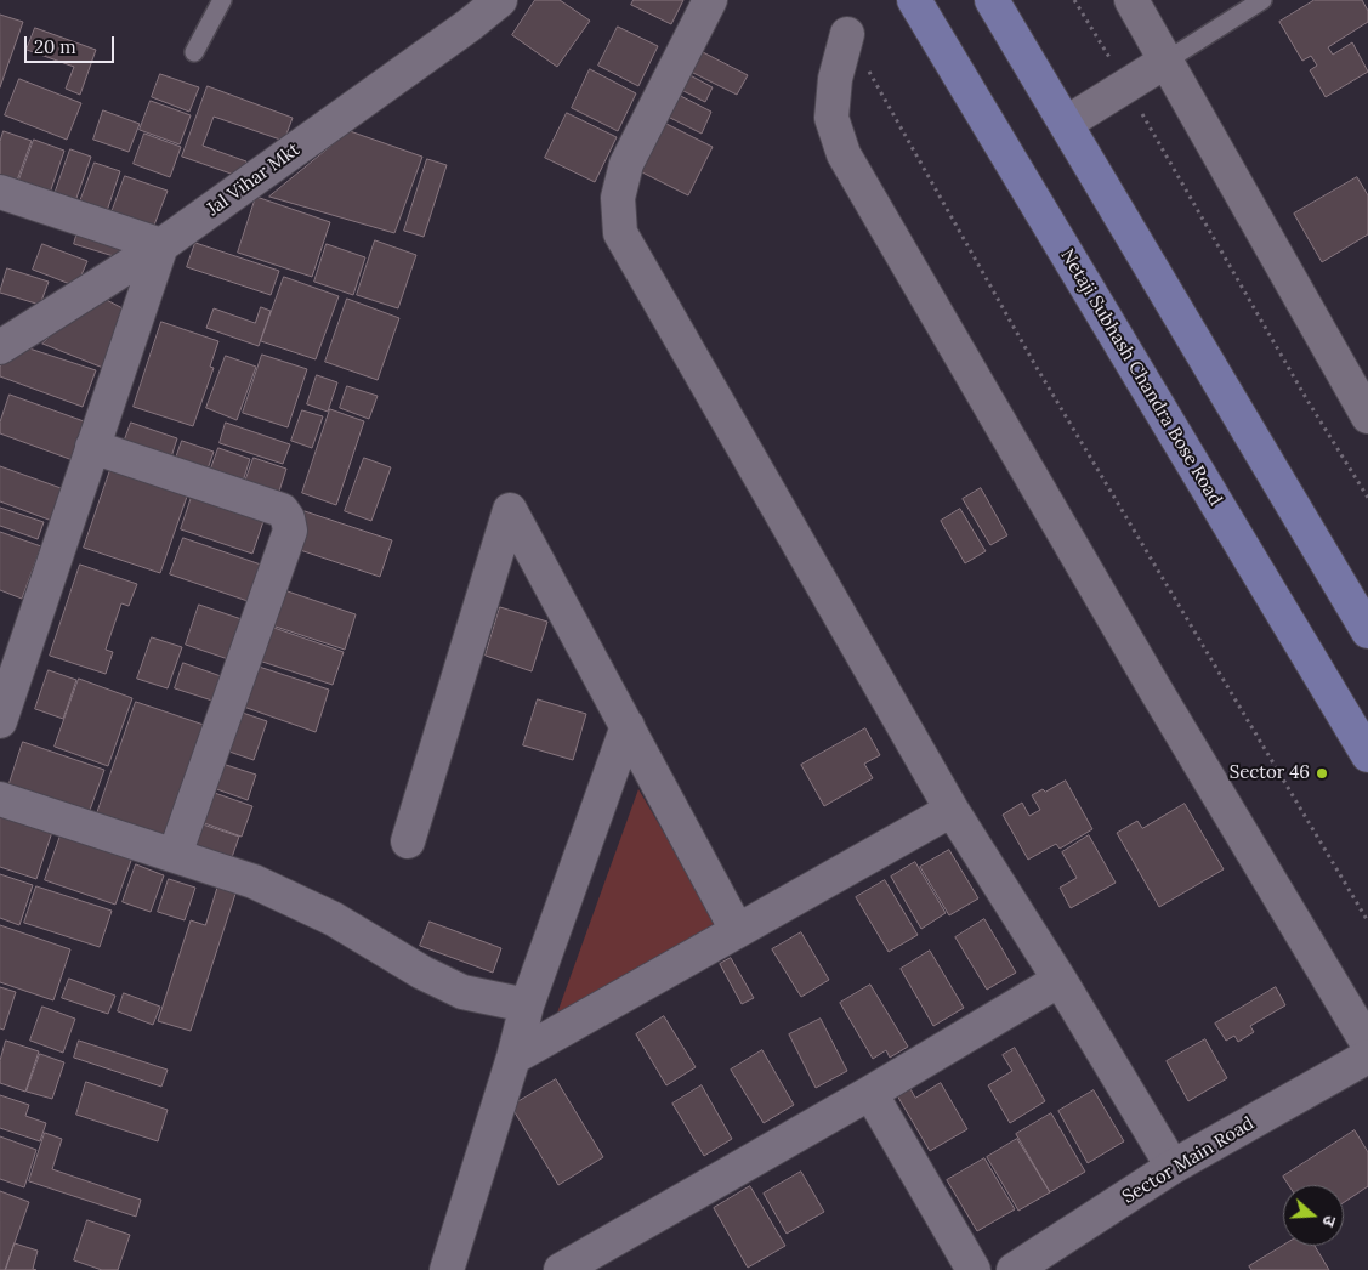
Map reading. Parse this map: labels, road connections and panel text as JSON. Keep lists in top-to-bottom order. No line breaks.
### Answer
{"streets":{"main road":["Netaji Subhash Chandra Bose Road"],"street":["Jal Vihar Mkt","Sector Main Road"]},"places":["Sector 46"],"scale_bar":"20 m","north":"right"}
